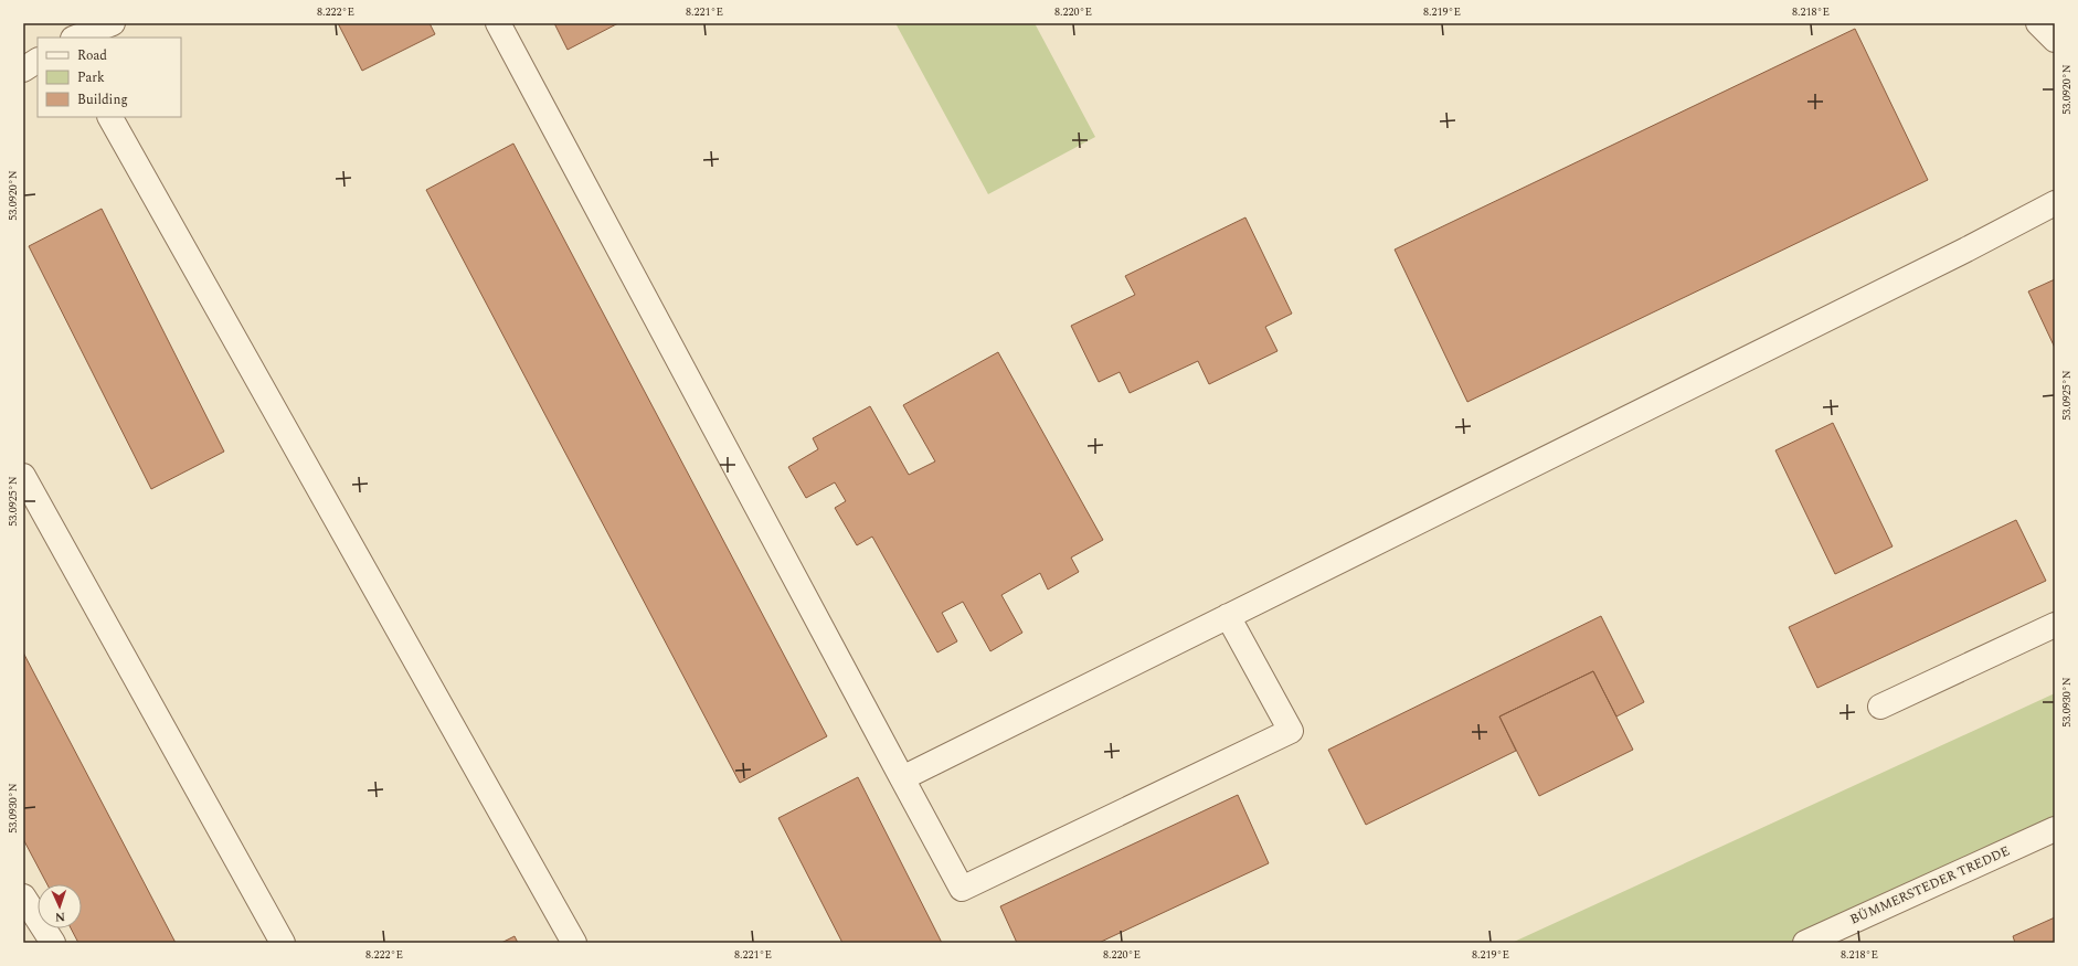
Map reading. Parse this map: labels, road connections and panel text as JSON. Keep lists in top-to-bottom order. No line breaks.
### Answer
{"streets":{"street":["BÜMMERSTEDER TREDDE"]},"legend":["Road","Park","Building"],"north":"bottom","coordinates":["8.222°E","8.221°E","8.220°E","8.219°E","8.218°E","53.0920°N","53.0925°N","53.0930°N"]}
